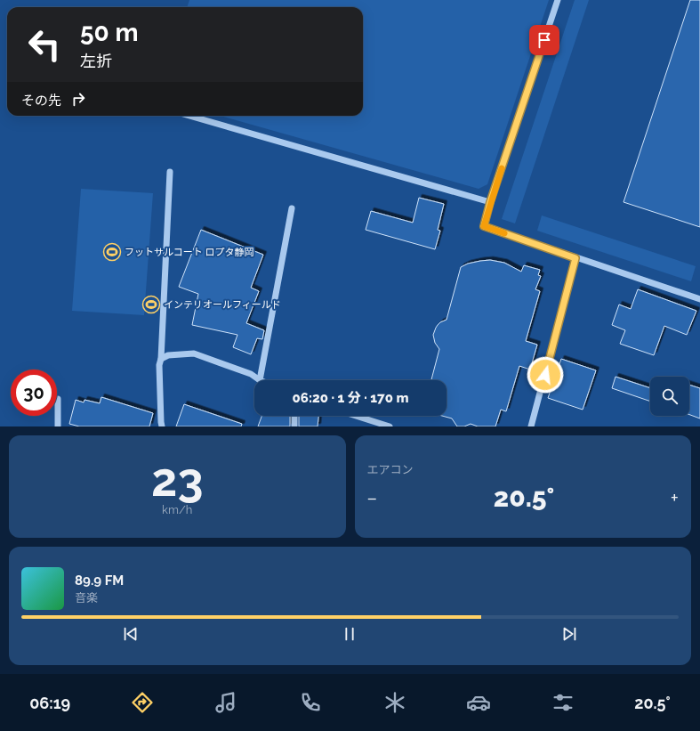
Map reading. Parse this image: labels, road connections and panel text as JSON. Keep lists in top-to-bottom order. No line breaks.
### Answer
{"places":{"sports":["フットサルコート ロプタ静岡","インテリオールフィールド"]},"page":{"turn":["50 m","左折"],"then":"その先","limit":"30","trip":"06:20 · 1 分 · 170 m","tile":[["23","km/h"],"エアコン"],"heat":["−","20.5°","+"],"song":["89.9 FM","音楽"],"tabs":["06:19","20.5°"]}}
